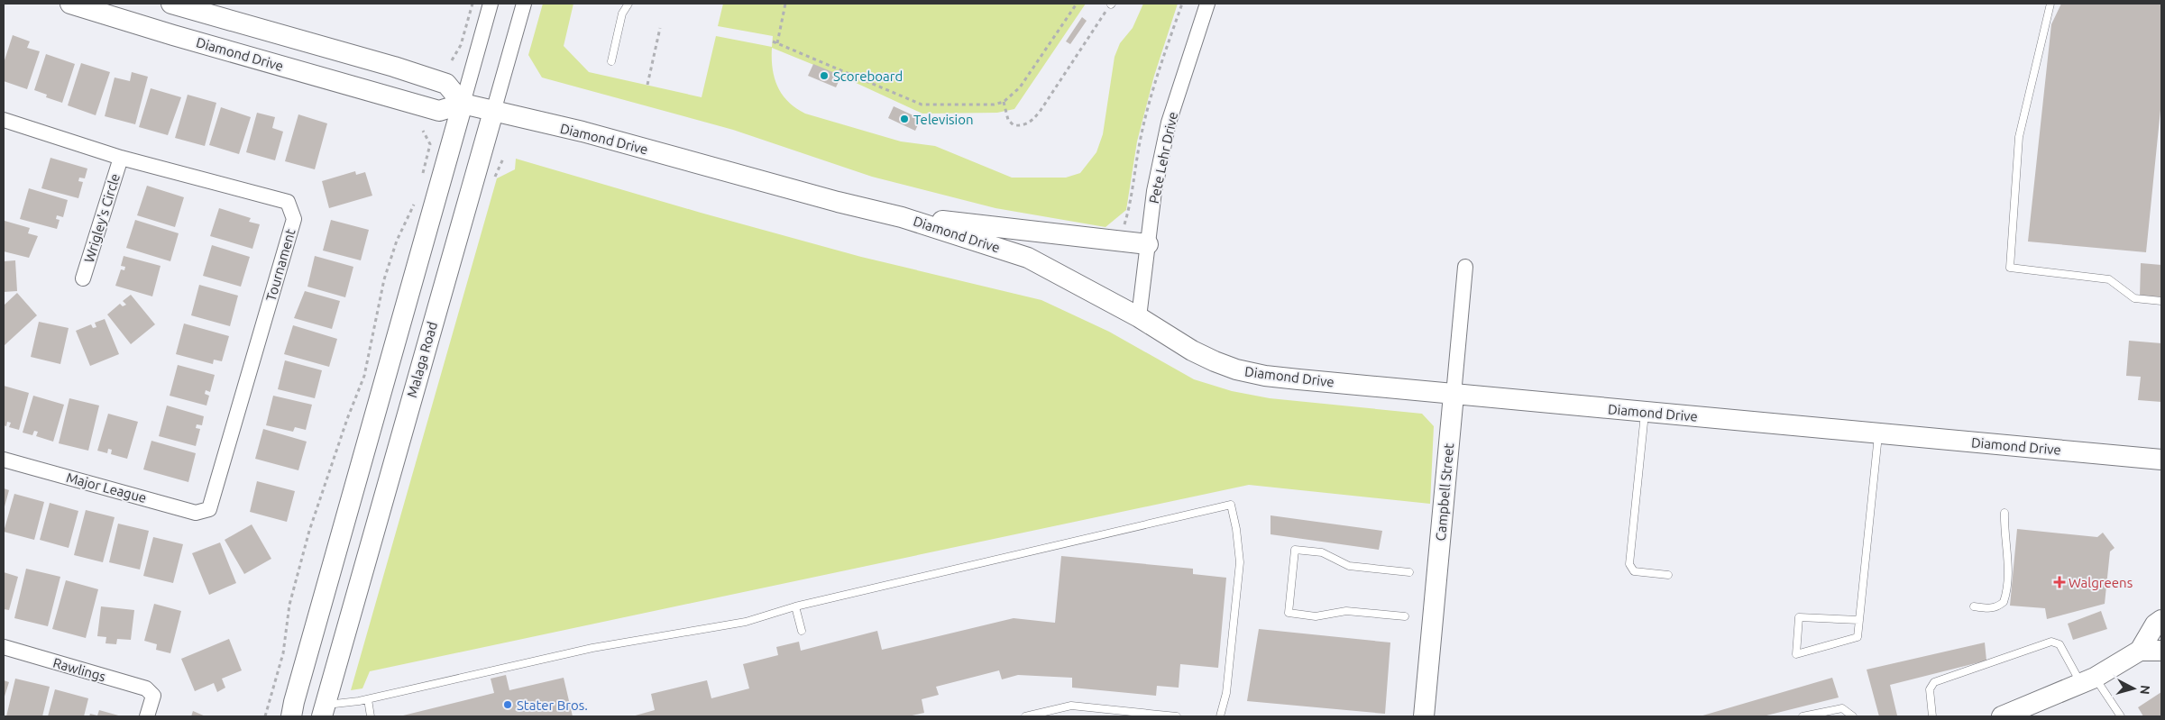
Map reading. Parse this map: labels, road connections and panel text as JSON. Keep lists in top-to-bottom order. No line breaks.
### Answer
{"streets":{"street":["Diamond Drive","Pete Lehr Drive","Wrigley's Circle","Tournament","Malaga Road","Major League","Campbell Street","Rawlings"]},"crossings":[["Diamond Drive","Pete Lehr Drive"],["Diamond Drive","Malaga Road"],["Diamond Drive","Campbell Street"],["Wrigley's Circle","Tournament"],["Tournament","Major League"]],"places":{"other":["Scoreboard","Television","Stater Bros."],"health":["Walgreens"]},"north":"right"}
